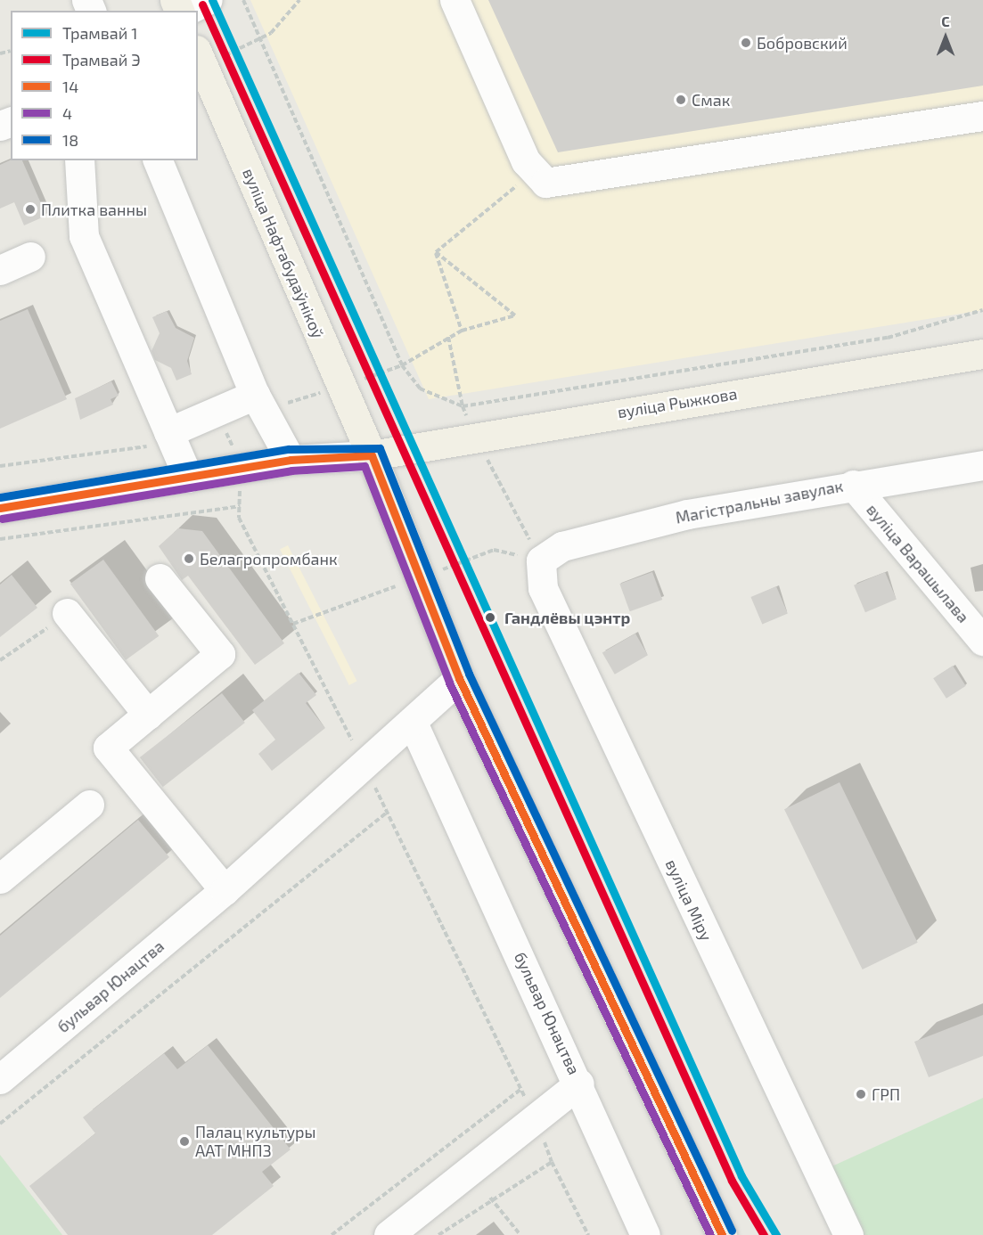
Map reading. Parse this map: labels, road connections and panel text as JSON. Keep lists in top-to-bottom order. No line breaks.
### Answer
{"streets":{"main road":["вуліца Нафтабудаўнікоў","вуліца Рыжкова"],"street":["Магістральны завулак","вуліца Варашылава","вуліца Міру","бульвар Юнацтва"]},"crossings":[["вуліца Нафтабудаўнікоў","вуліца Рыжкова"],["Магістральны завулак","вуліца Варашылава"],["Магістральны завулак","вуліца Міру"]],"places":["Бобровский","Смак","Плитка ванны","Белагропромбанк","Гандлёвы цэнтр","ГРП","Палац культуры ААТ МНПЗ"],"lines":["tram line 1","tram line Э","transit line 18","transit line 14","transit line 4"],"legend":["Трамвай 1","Трамвай Э","14","4","18"],"north":"top"}
